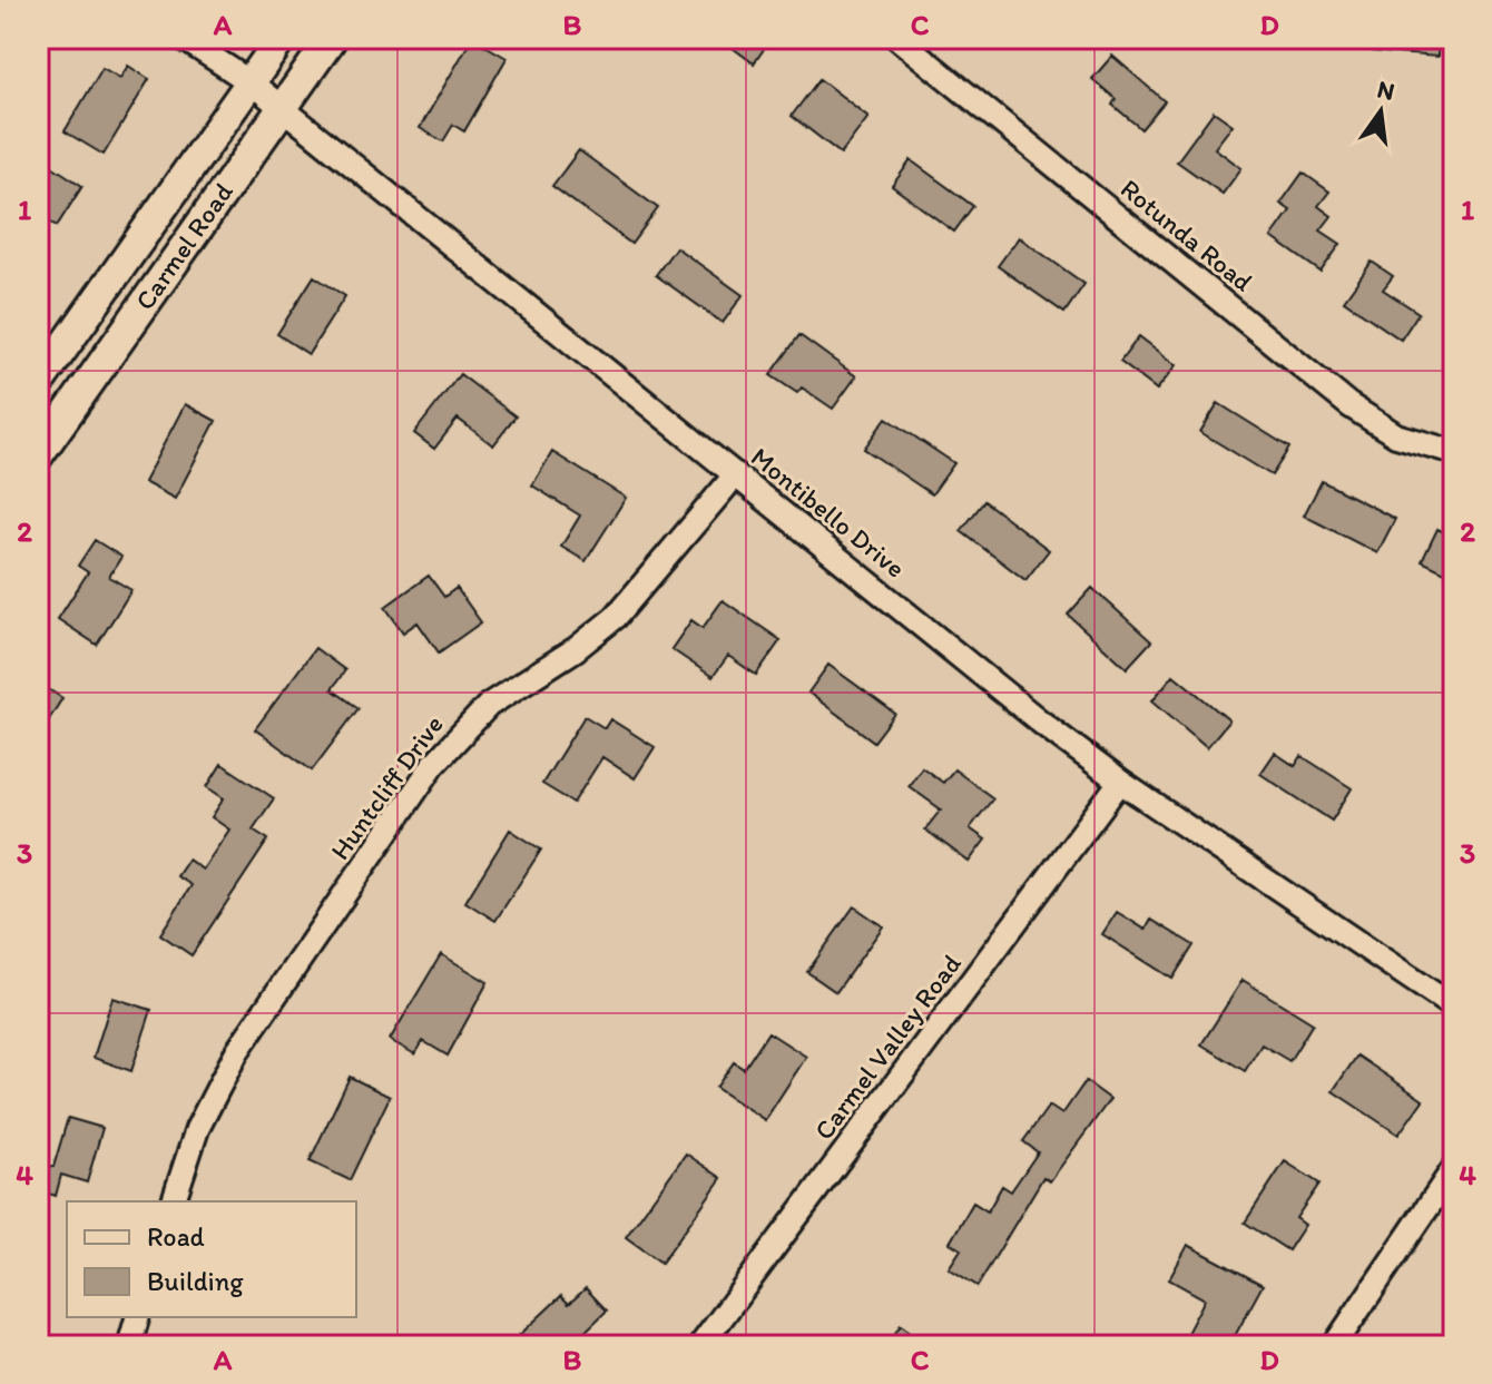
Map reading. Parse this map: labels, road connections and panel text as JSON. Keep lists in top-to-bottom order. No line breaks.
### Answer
{"streets":{"main road":["Carmel Road"],"street":["Rotunda Road","Montibello Drive","Huntcliff Drive","Carmel Valley Road"]},"crossings":[["Carmel Road","Montibello Drive"],["Montibello Drive","Huntcliff Drive"],["Montibello Drive","Carmel Valley Road"]],"legend":["Road","Building"],"north":"top","grid":{"columns":["A","B","C","D"],"rows":["1","2","3","4"]}}
